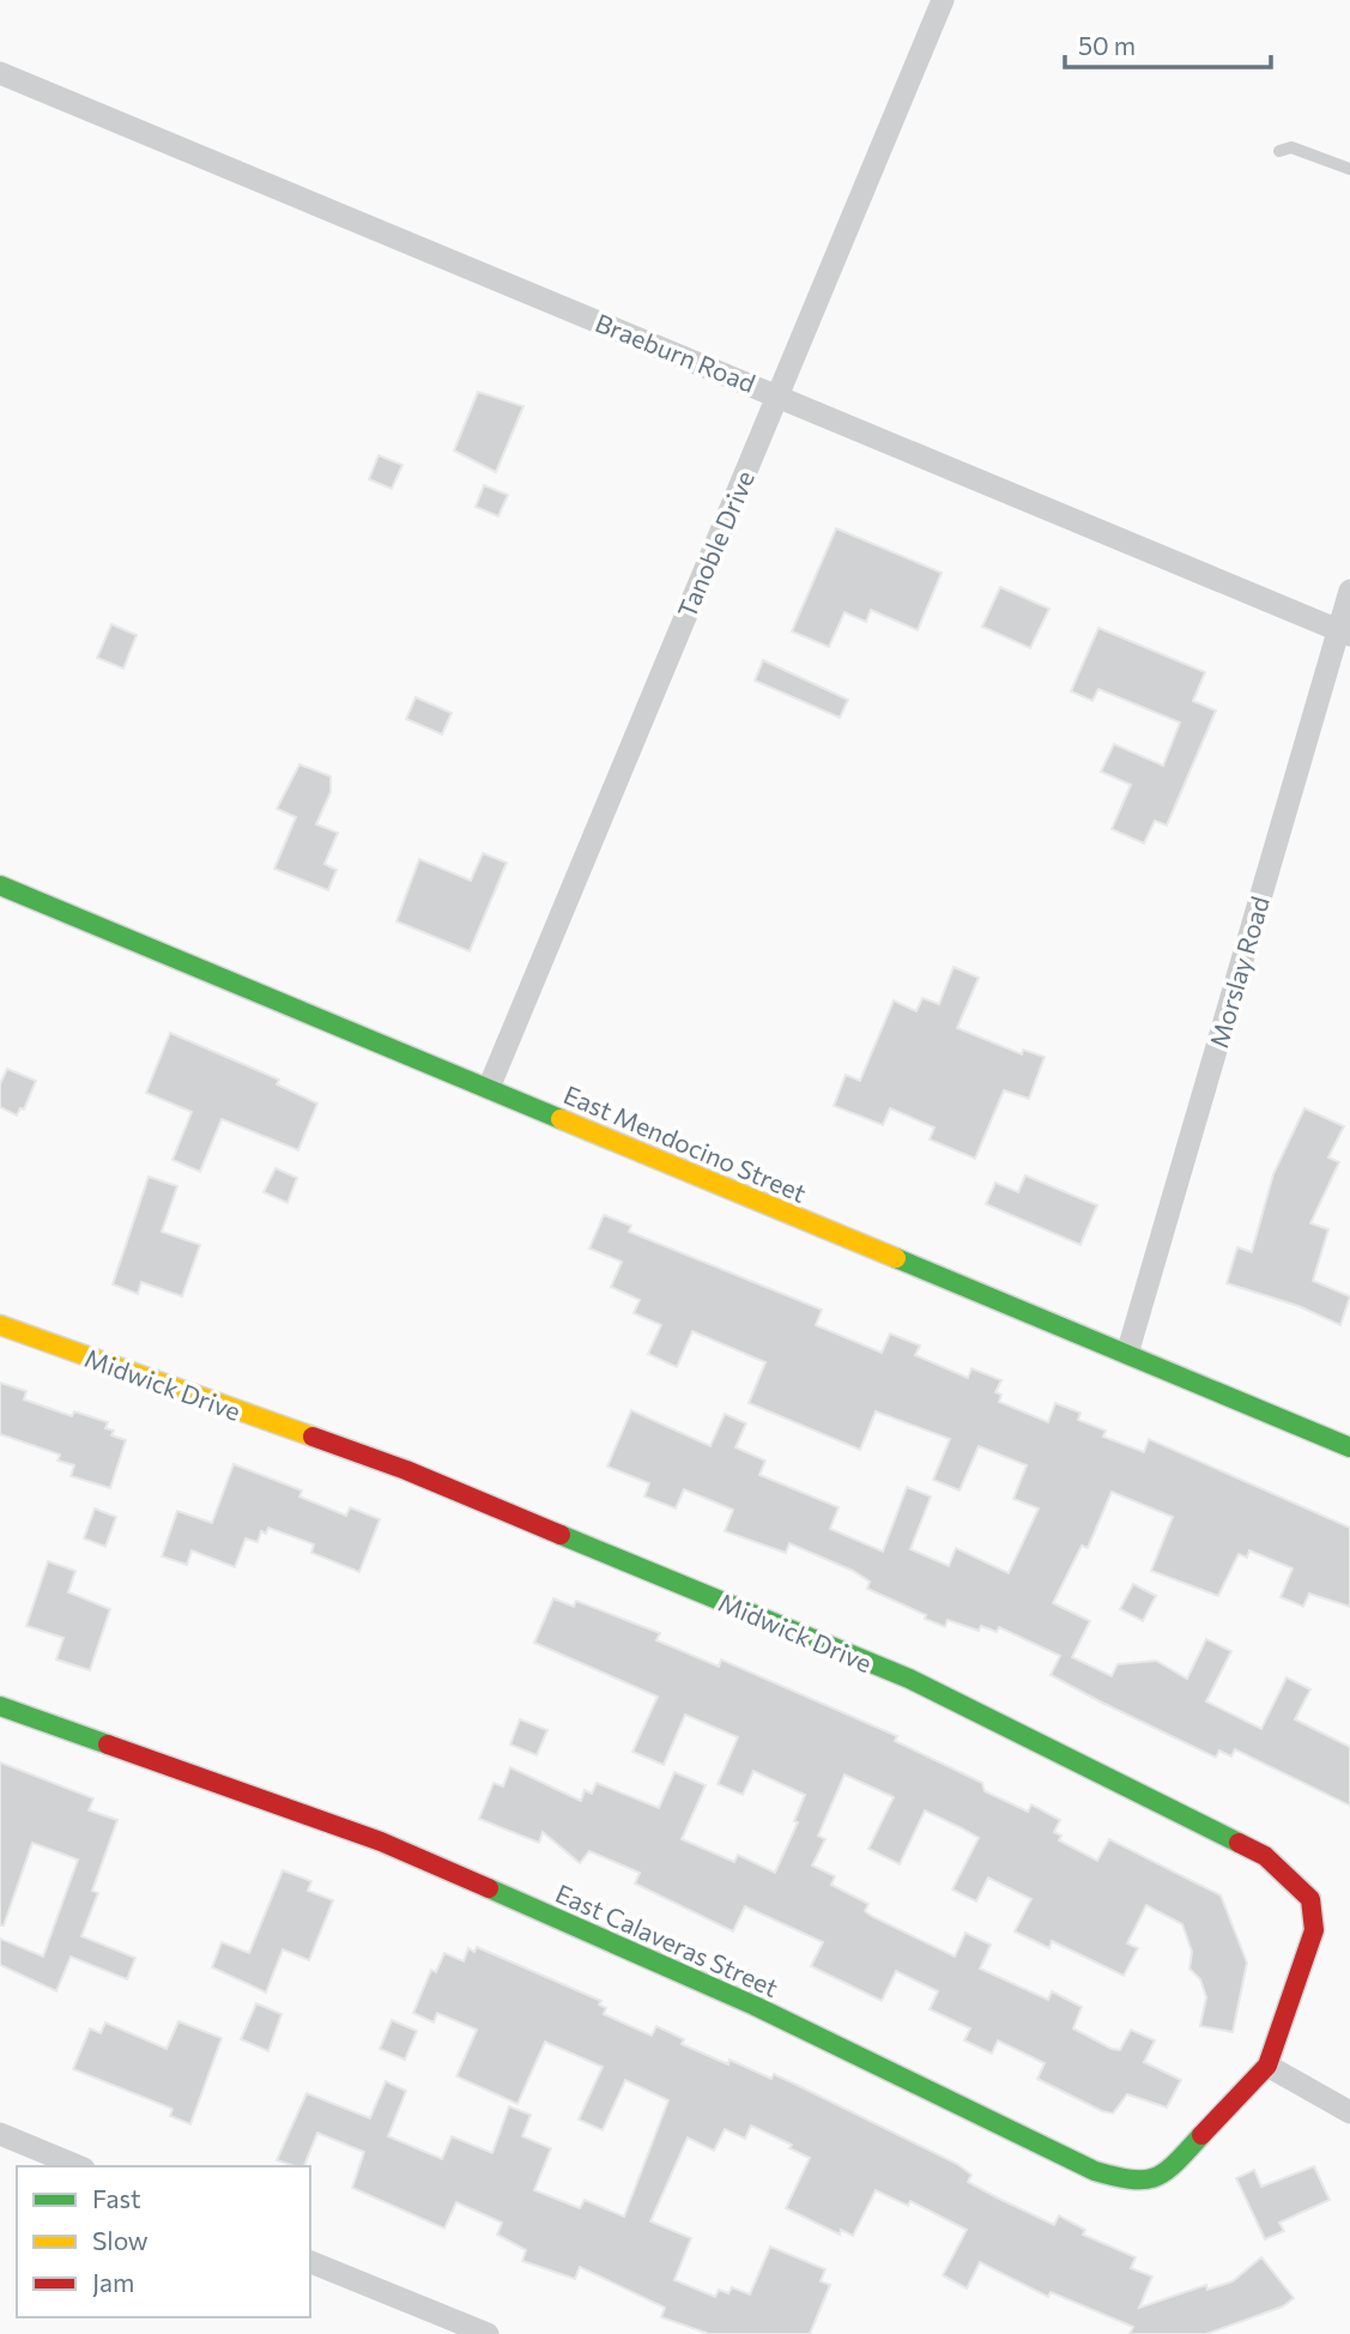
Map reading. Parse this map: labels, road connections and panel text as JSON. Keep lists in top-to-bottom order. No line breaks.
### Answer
{"streets":{"street":["Braeburn Road","Tanoble Drive","Morslay Road","East Mendocino Street","Midwick Drive","East Calaveras Street"]},"crossings":[["Braeburn Road","Tanoble Drive"],["Braeburn Road","Morslay Road"],["Tanoble Drive","East Mendocino Street"],["Morslay Road","East Mendocino Street"],["Midwick Drive","East Calaveras Street"]],"legend":["Fast","Slow","Jam"],"scale_bar":"50 m"}
